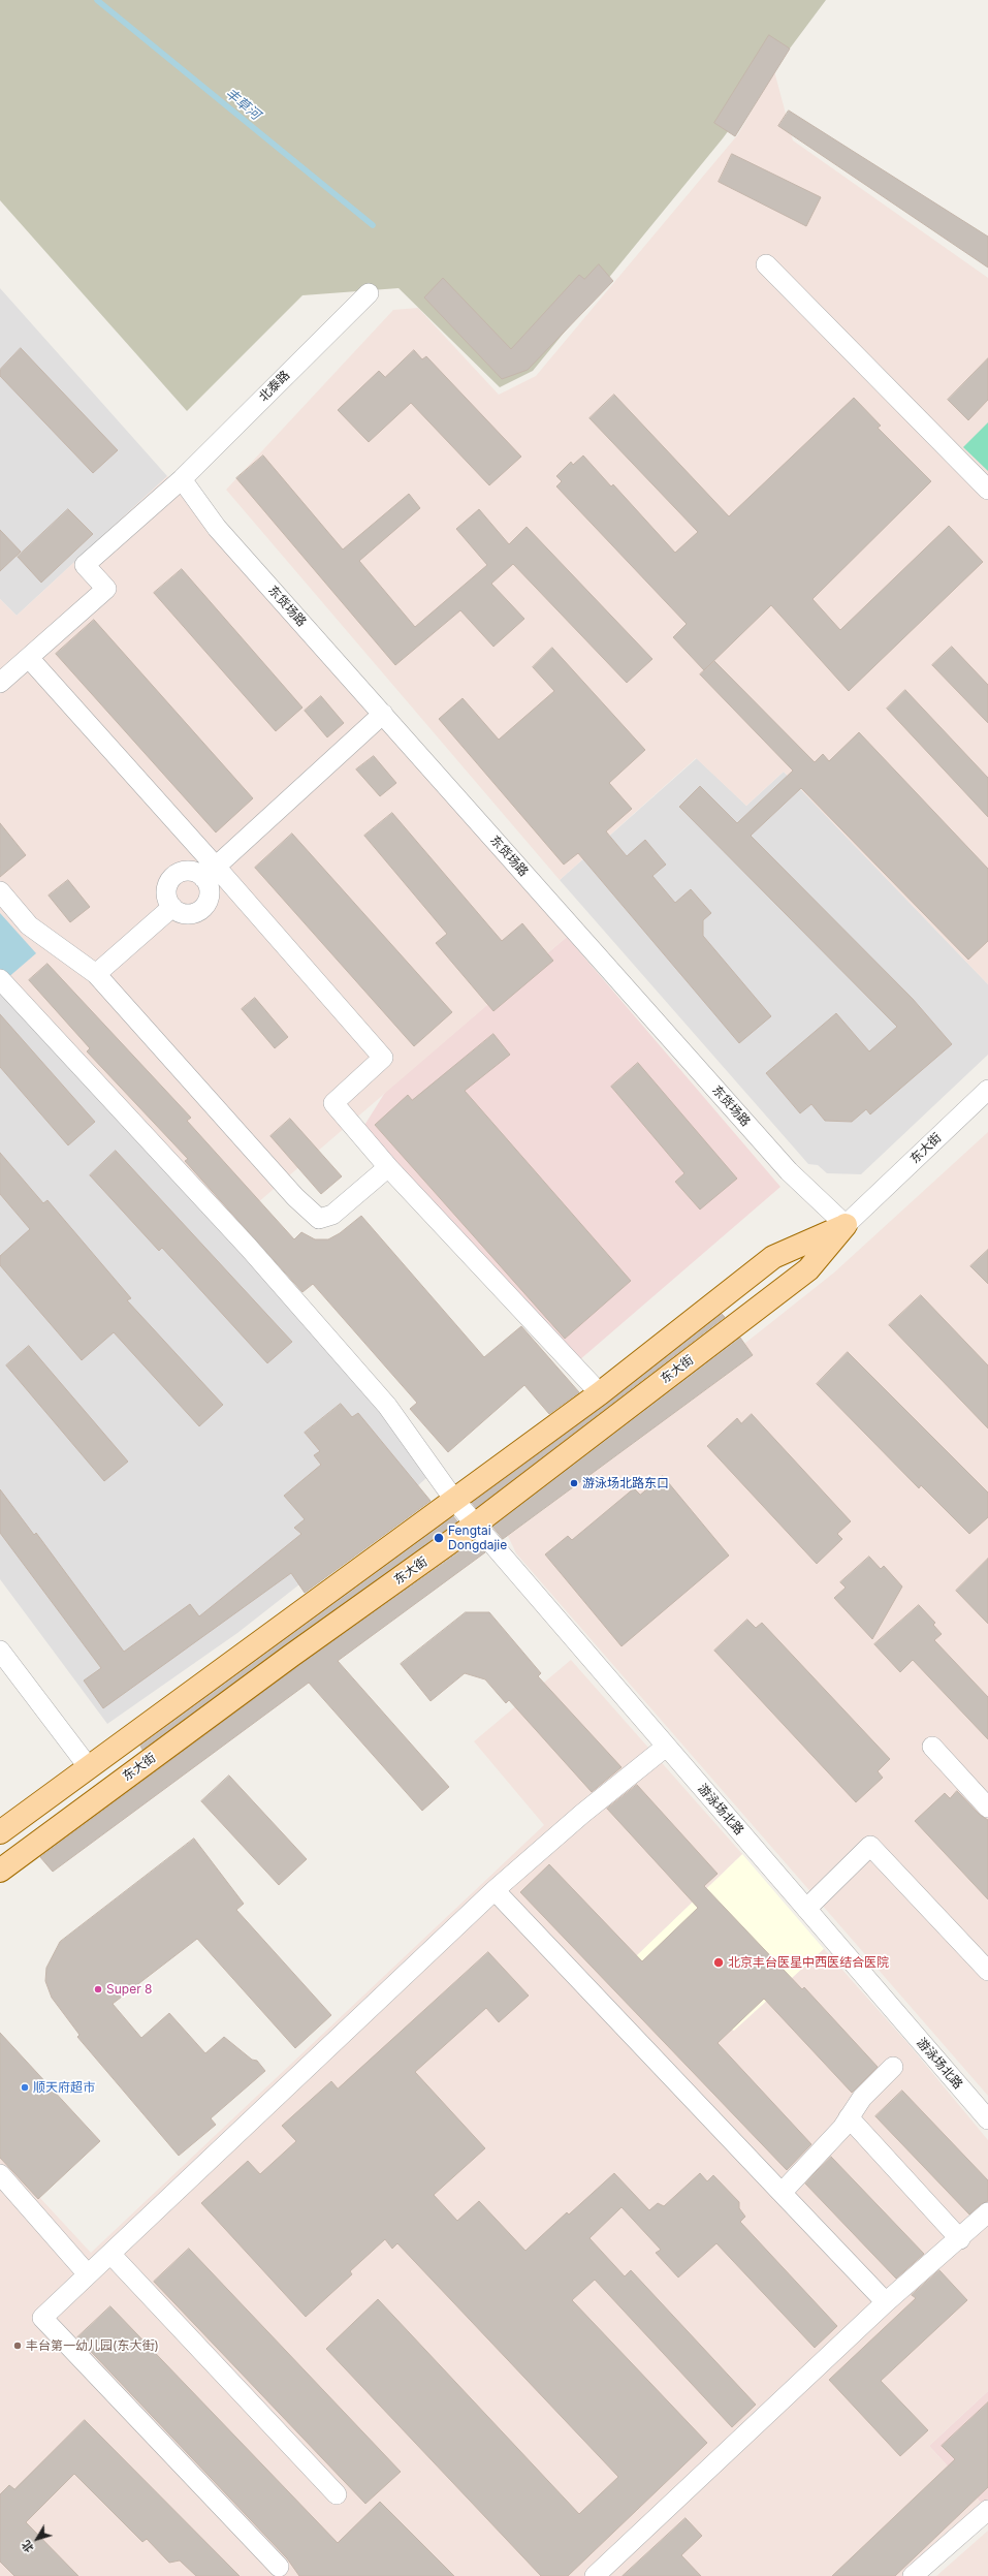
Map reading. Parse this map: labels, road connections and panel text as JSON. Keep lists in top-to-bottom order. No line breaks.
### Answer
{"streets":{"main road":["东大街"],"street":["北泰路","东货场路","游泳场北路"]},"crossings":[["北泰路","东货场路"],["东货场路","东大街"],["东大街","游泳场北路"]],"water":["丰草河"],"places":["游泳场北路东口","Fengtai Dongdajie","北京丰台医星中西医结合医院","Super 8","顺天府超市","丰台第一幼儿园(东大街)"],"north":"bottom left"}
